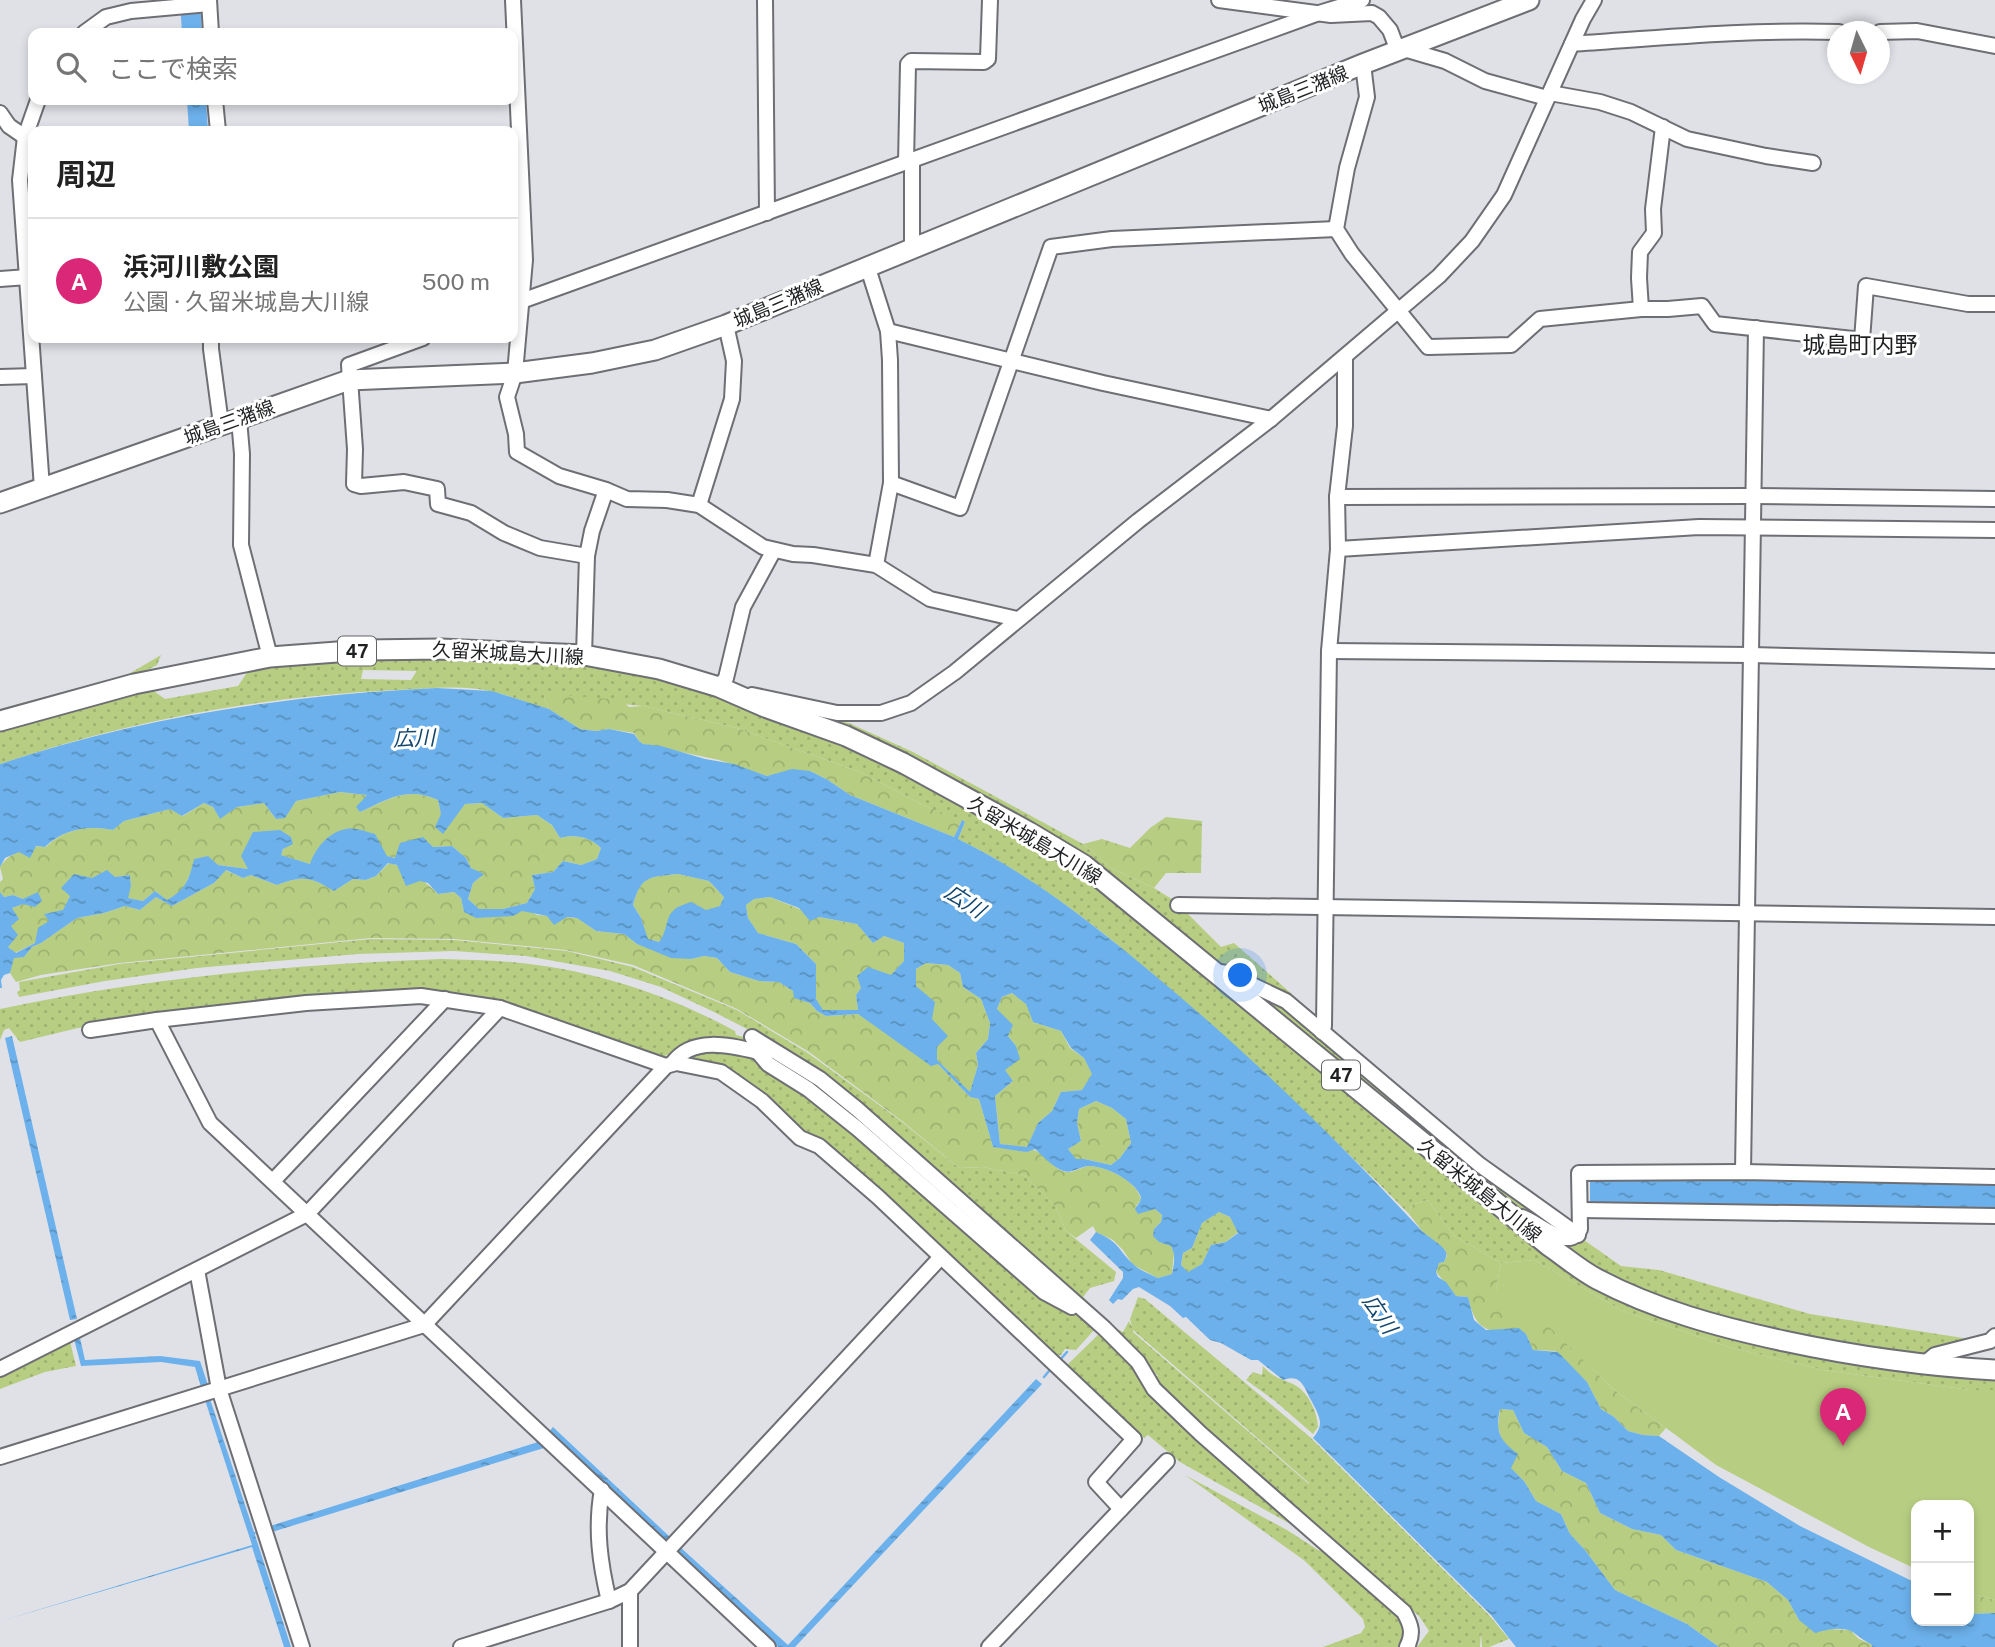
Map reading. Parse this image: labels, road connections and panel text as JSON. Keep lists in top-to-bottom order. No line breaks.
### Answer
{"streets":{"main road":["城島三潴線","47","久留米城島大川線"]},"districts":["城島町内野"],"water":["広川"],"north":"bottom","page":{"search":"ここで検索","heading":"周辺","list":[{"mark":"A","name":"浜河川敷公園","note":"公園 · 久留米城島大川線","value":"500 m"}],"pins":"A","map_buttons":["+","−"]}}
